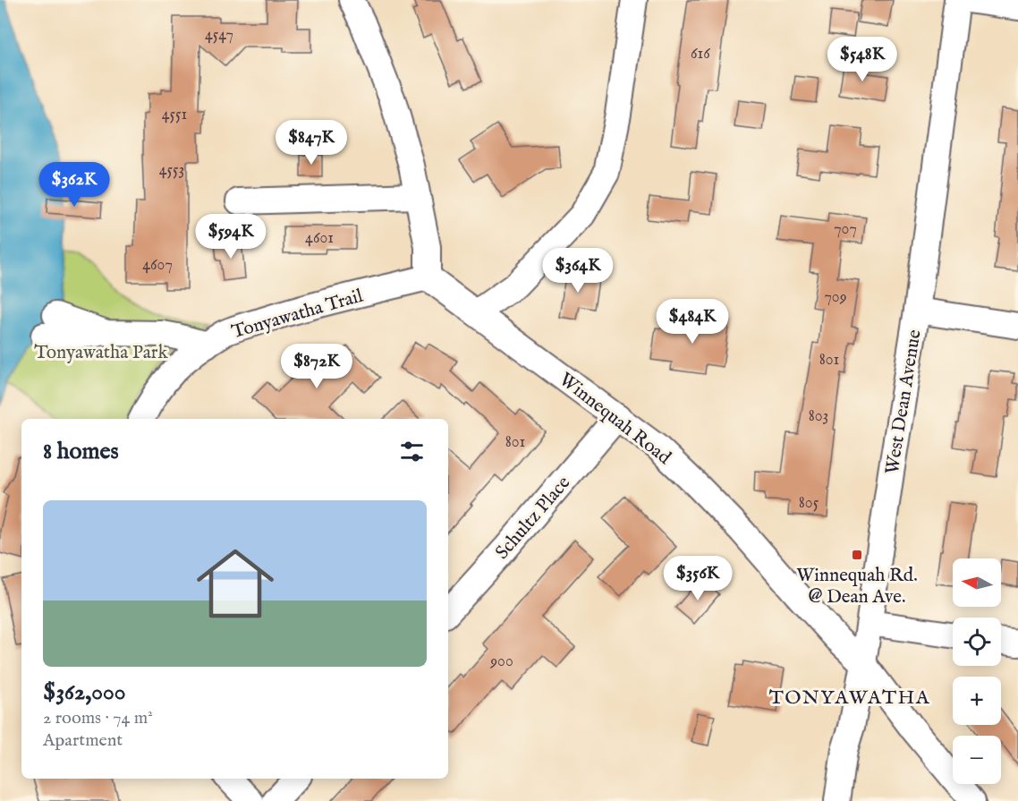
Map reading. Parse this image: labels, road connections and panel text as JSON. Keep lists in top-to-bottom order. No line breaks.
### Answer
{"streets":{"street":["Tonyawatha Trail","West Dean Avenue","Winnequah Road","Schultz Place"]},"crossings":[["Tonyawatha Trail","Winnequah Road"],["West Dean Avenue","Winnequah Road"],["Winnequah Road","Schultz Place"]],"districts":["TONYAWATHA"],"parks":["Tonyawatha Park"],"places":{"transit":["Winnequah Rd. @ Dean Ave."]},"house_numbers":["4547","616","4551","4553","707","4601","4607","709","801","803","801","805","900"],"north":"left","page":{"price":["$548K","$847K","$362K","$594K","$364K","$484K","$872K","$356K"],"heading":"8 homes","list":[{"name":"$362,000","note":"2 rooms · 74 m² · Apartment"}],"map_buttons":["+","−"]}}
